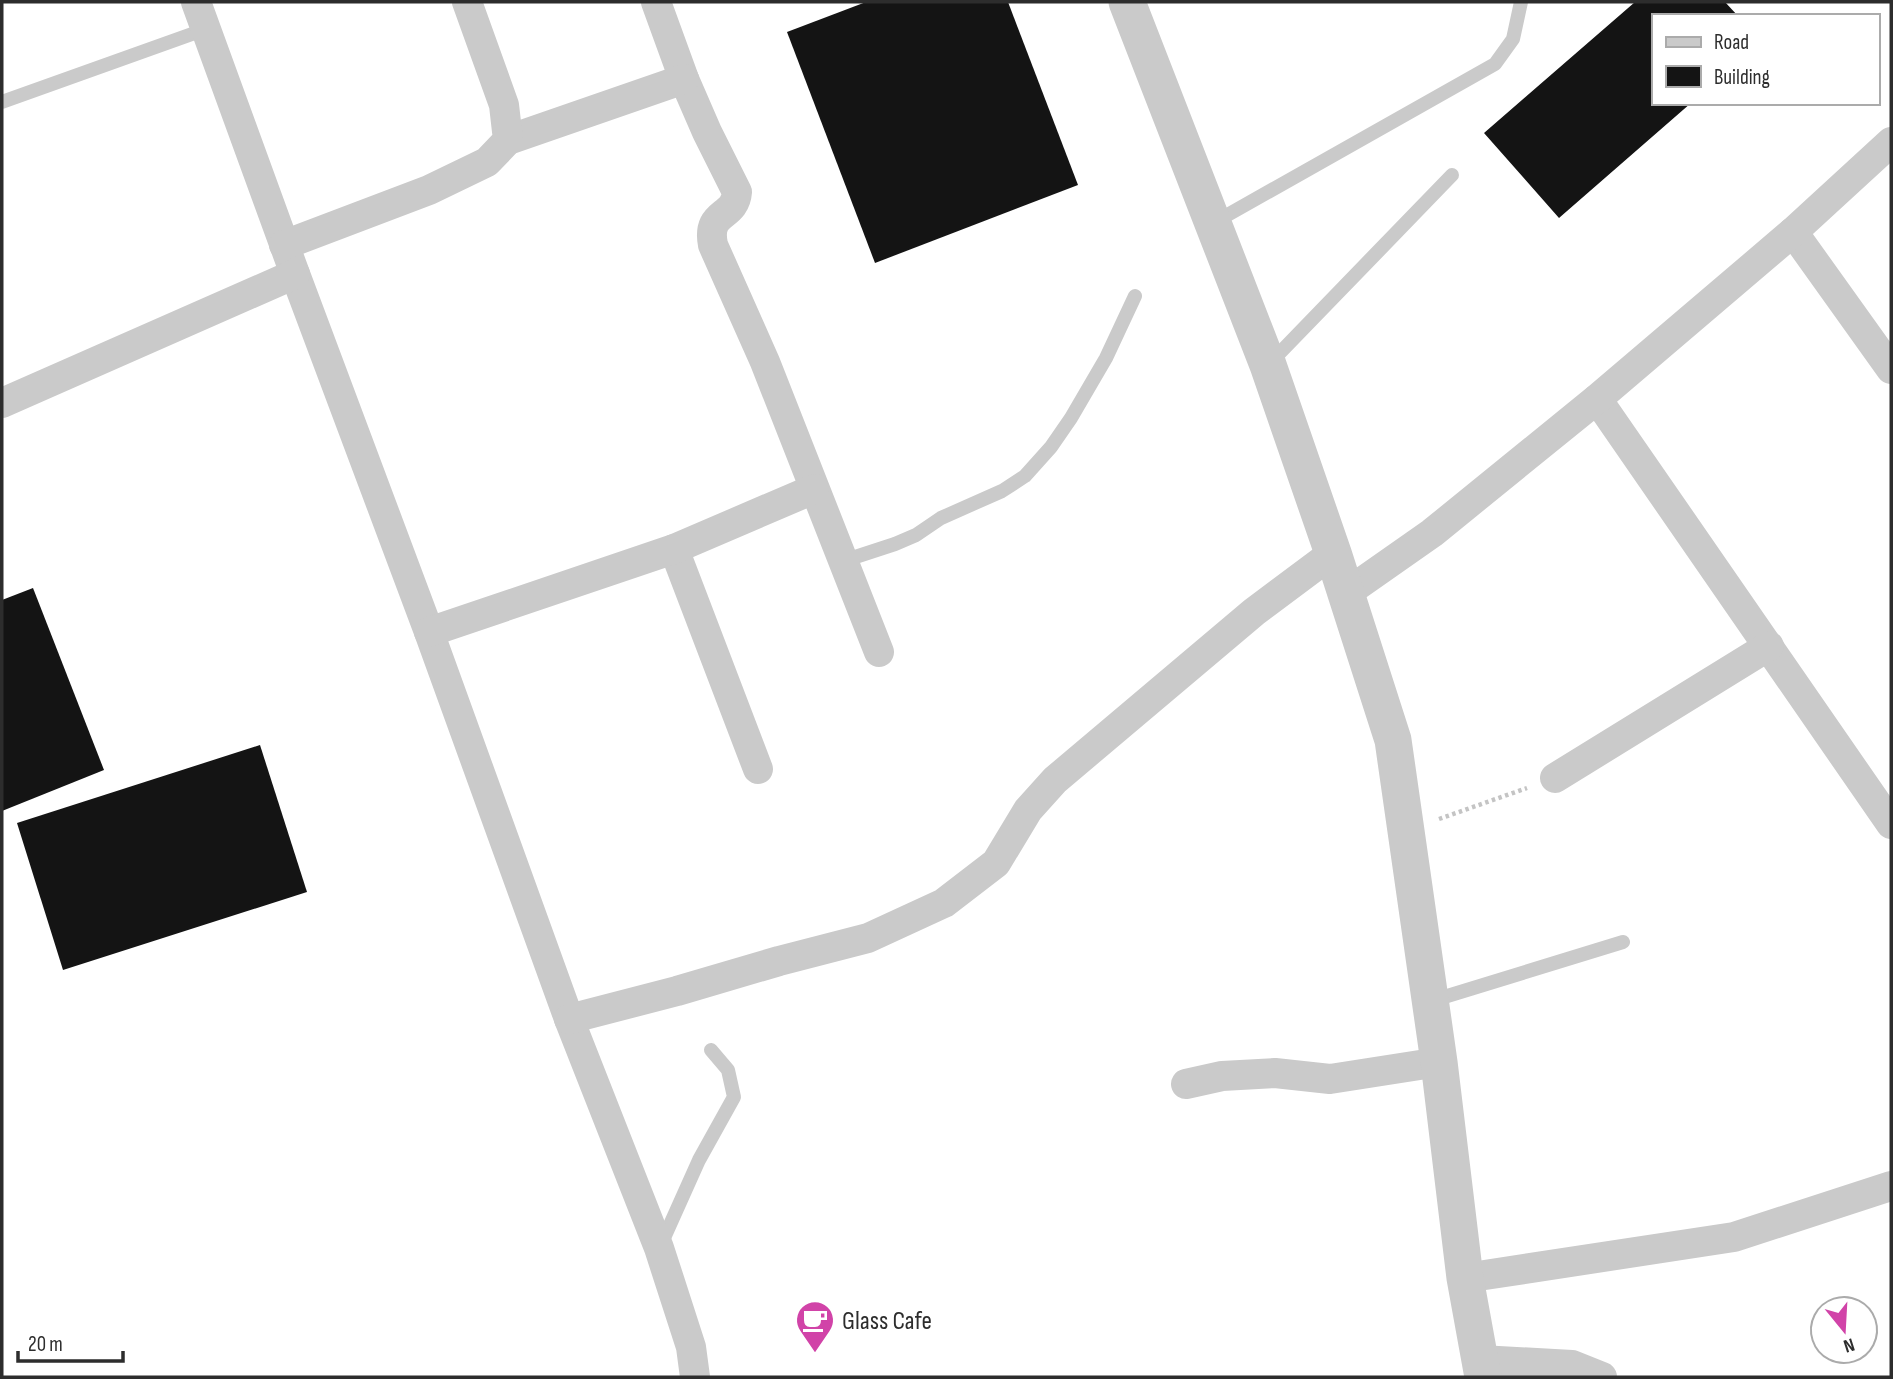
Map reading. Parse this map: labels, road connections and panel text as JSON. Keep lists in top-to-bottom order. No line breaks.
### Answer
{"places":{"cafe":["Glass Cafe"]},"legend":["Road","Building"],"scale_bar":"20 m","north":"bottom"}
